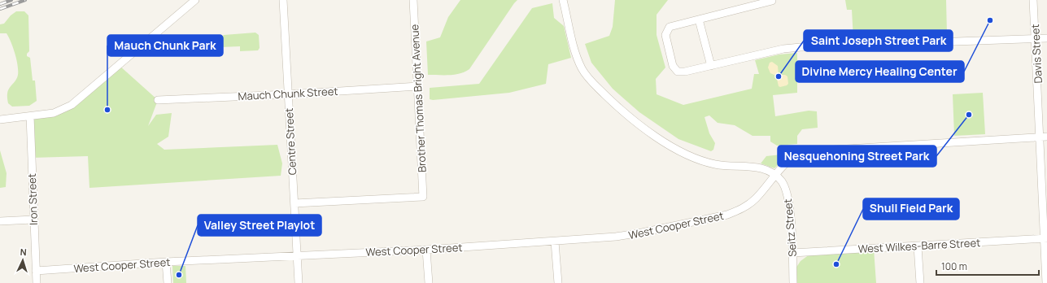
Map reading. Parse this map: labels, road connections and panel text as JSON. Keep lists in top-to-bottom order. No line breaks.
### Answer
{"streets":{"street":["Davis Street","Mauch Chunk Street","Brother Thomas Bright Avenue","Centre Street","Iron Street","West Cooper Street","Seitz Street","West Wilkes-Barre Street"]},"crossings":[["Davis Street","West Cooper Street"],["Davis Street","West Wilkes-Barre Street"],["Mauch Chunk Street","Brother Thomas Bright Avenue"],["Mauch Chunk Street","Centre Street"],["Brother Thomas Bright Avenue","Centre Street"],["Centre Street","West Cooper Street"],["Iron Street","West Cooper Street"],["West Cooper Street","Seitz Street"],["Seitz Street","West Wilkes-Barre Street"]],"places":["Divine Mercy Healing Center","Saint Joseph Street Park","Mauch Chunk Park","Nesquehoning Street Park","Shull Field Park","Valley Street Playlot"],"scale_bar":"100 m","north":"top"}
